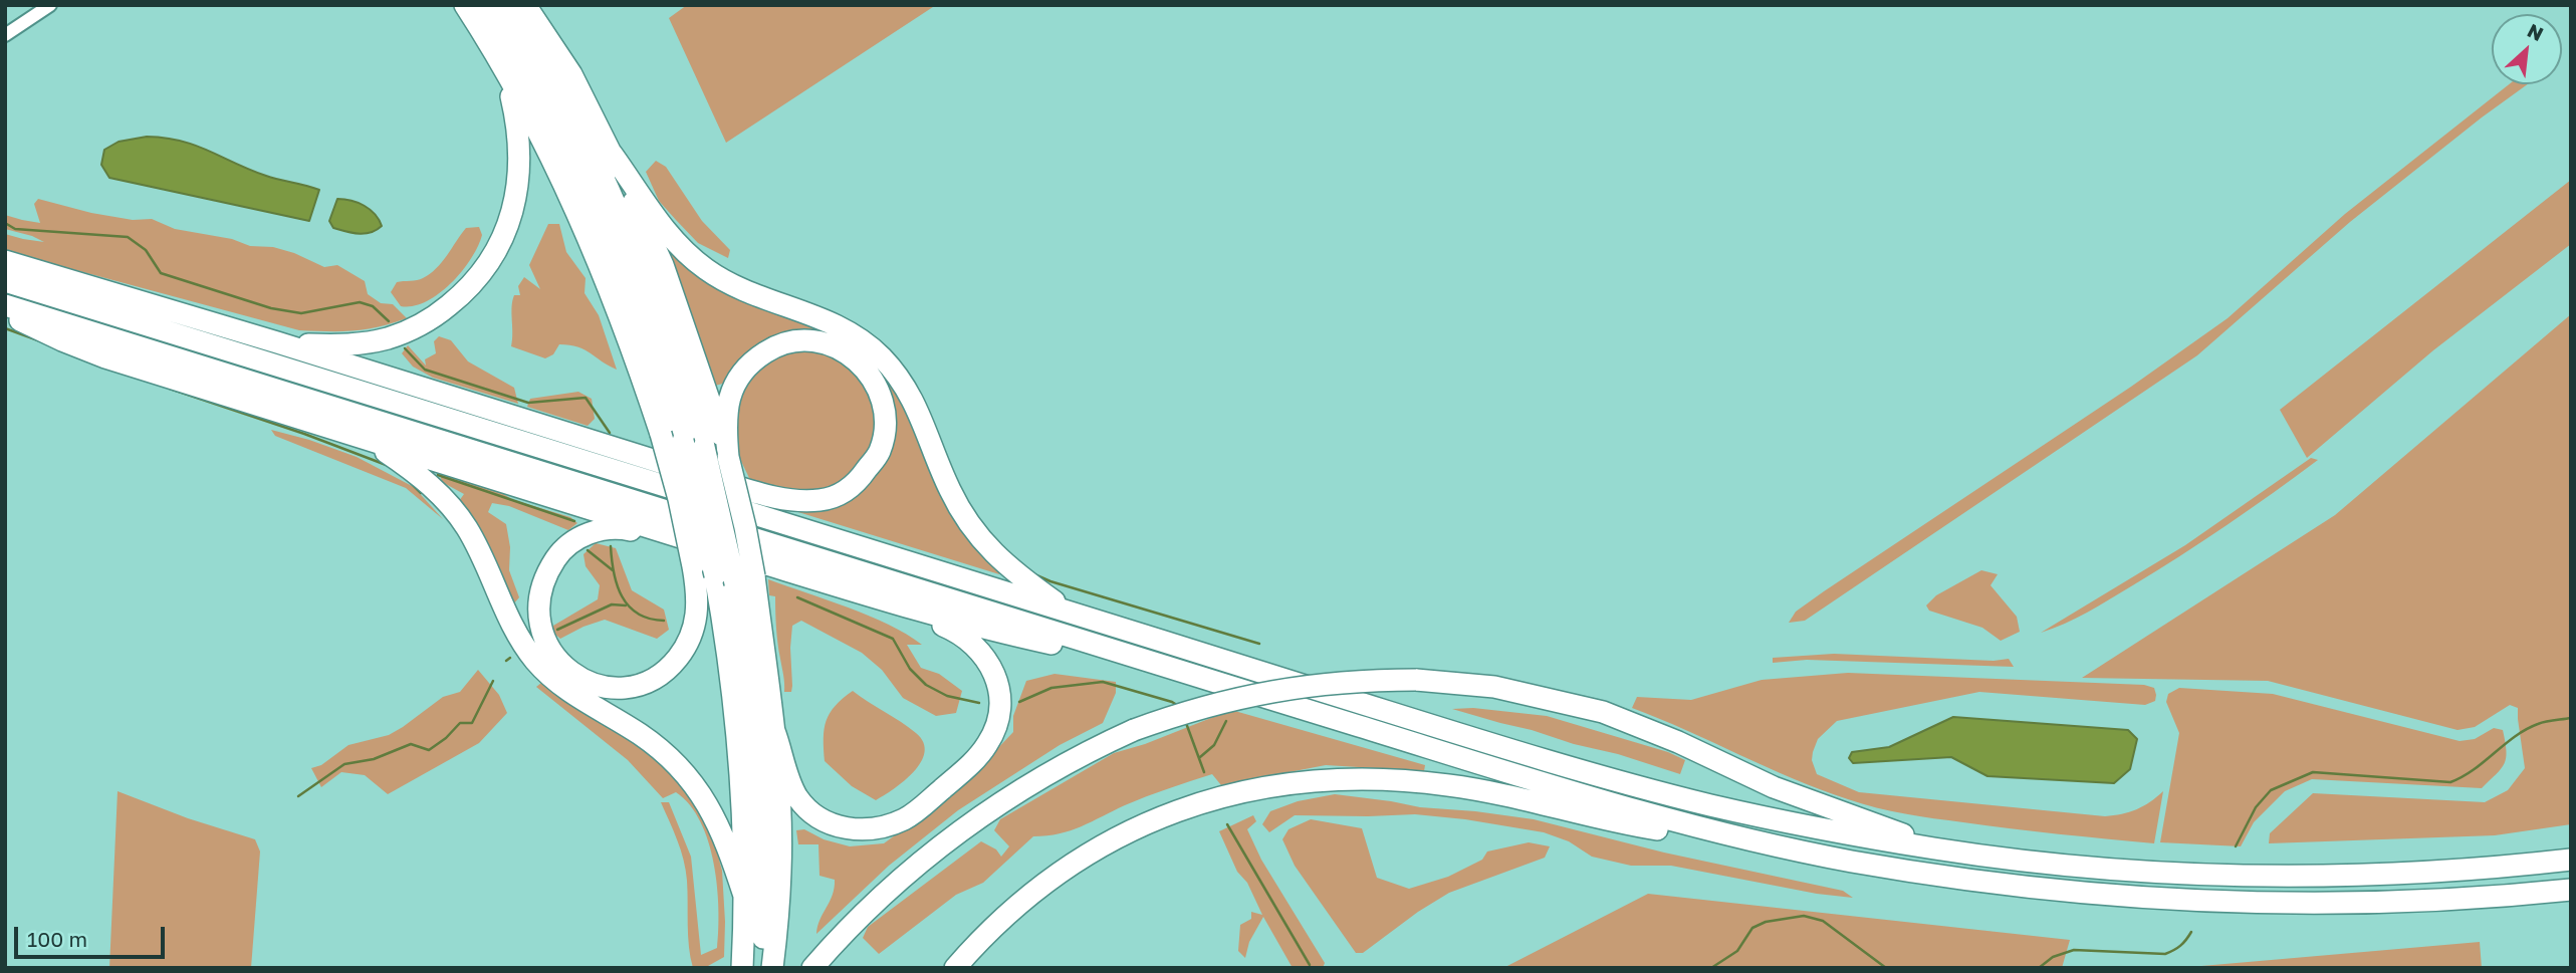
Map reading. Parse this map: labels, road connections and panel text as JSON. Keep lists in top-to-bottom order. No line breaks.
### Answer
{"scale_bar":"100 m","north":"top right"}
